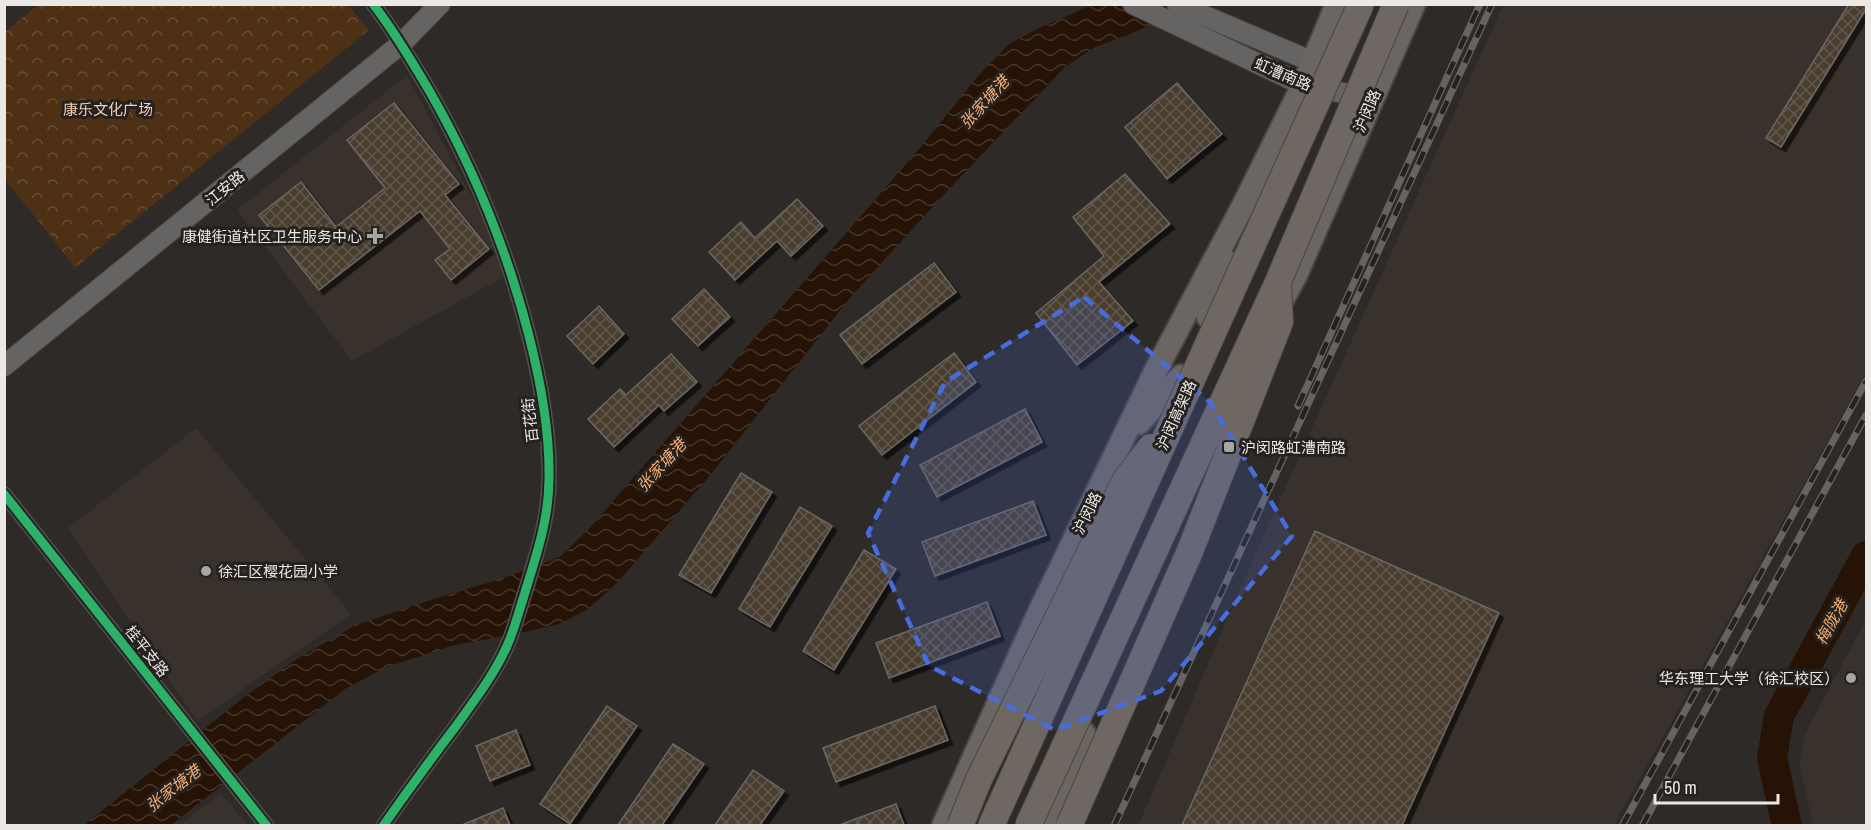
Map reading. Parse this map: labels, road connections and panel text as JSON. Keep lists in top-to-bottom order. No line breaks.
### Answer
{"streets":{"highway":["沪闵高架路"],"main road":["虹漕南路","沪闵路","江安路"],"street":["百花街","桂平支路"]},"crossings":[["虹漕南路","沪闵路"],["江安路","百花街"]],"water":["张家塘港","梅陇港"],"parks":["康乐文化广场"],"places":{"health":["康健街道社区卫生服务中心"],"transit":["沪闵路虹漕南路"],"other":["徐汇区樱花园小学","华东理工大学（徐汇校区）"]},"scale_bar":"50 m"}
